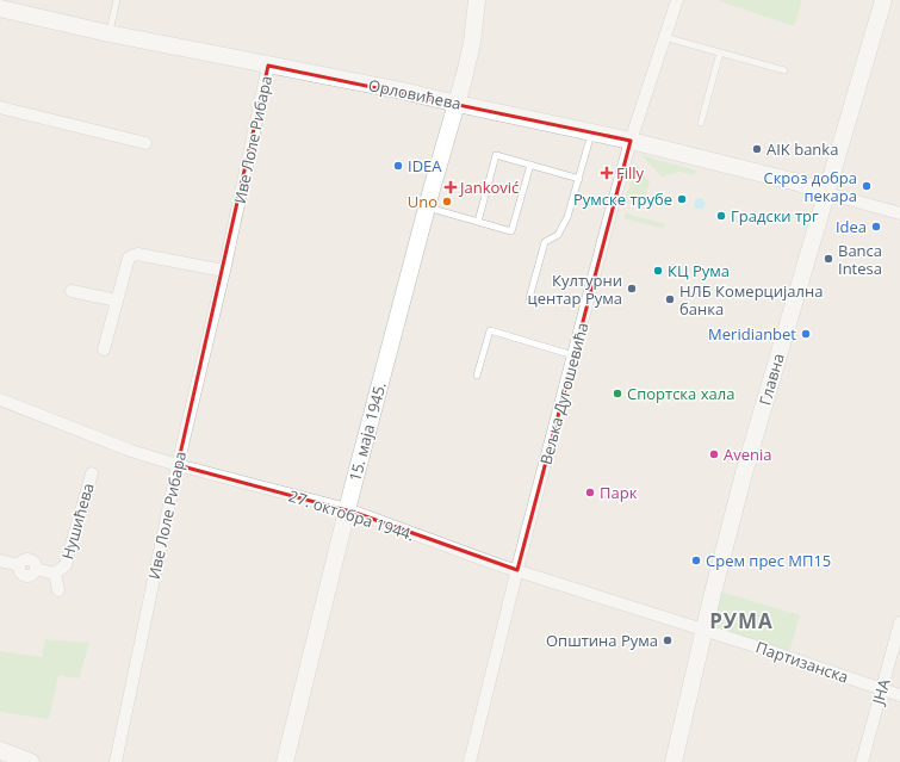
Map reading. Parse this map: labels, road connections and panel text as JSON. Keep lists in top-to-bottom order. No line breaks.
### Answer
{"streets":{"street":["Орловићева","Иве Лоле Рибара","Главна","Вељка Дугошевића","15. маја 1945.","27. октобра 1944.","Нушићева","Партизанска","ЈНА"]},"crossings":[["Орловићева","Иве Лоле Рибара"],["Орловићева","Главна"],["Орловићева","Вељка Дугошевића"],["Орловићева","15. маја 1945."],["Иве Лоле Рибара","27. октобра 1944."],["Главна","27. октобра 1944."],["Главна","Партизанска"],["Вељка Дугошевића","27. октобра 1944."],["15. маја 1945.","27. октобра 1944."],["27. октобра 1944.","Партизанска"],["Партизанска","ЈНА"]],"districts":["РУМА"],"places":{"other":["AIK banka","IDEA","Скроз добра пекара","Румске трубе","Uno","Градски трг","Idea","Banca Intesa","КЦ Рума","Културни центар Рума","НЛБ Комерцијална банка","Meridianbet","Спортска хала","Avenia","Парк","Срем прес МП15","Општина Рума"],"health":["Filly","Janković"]}}
